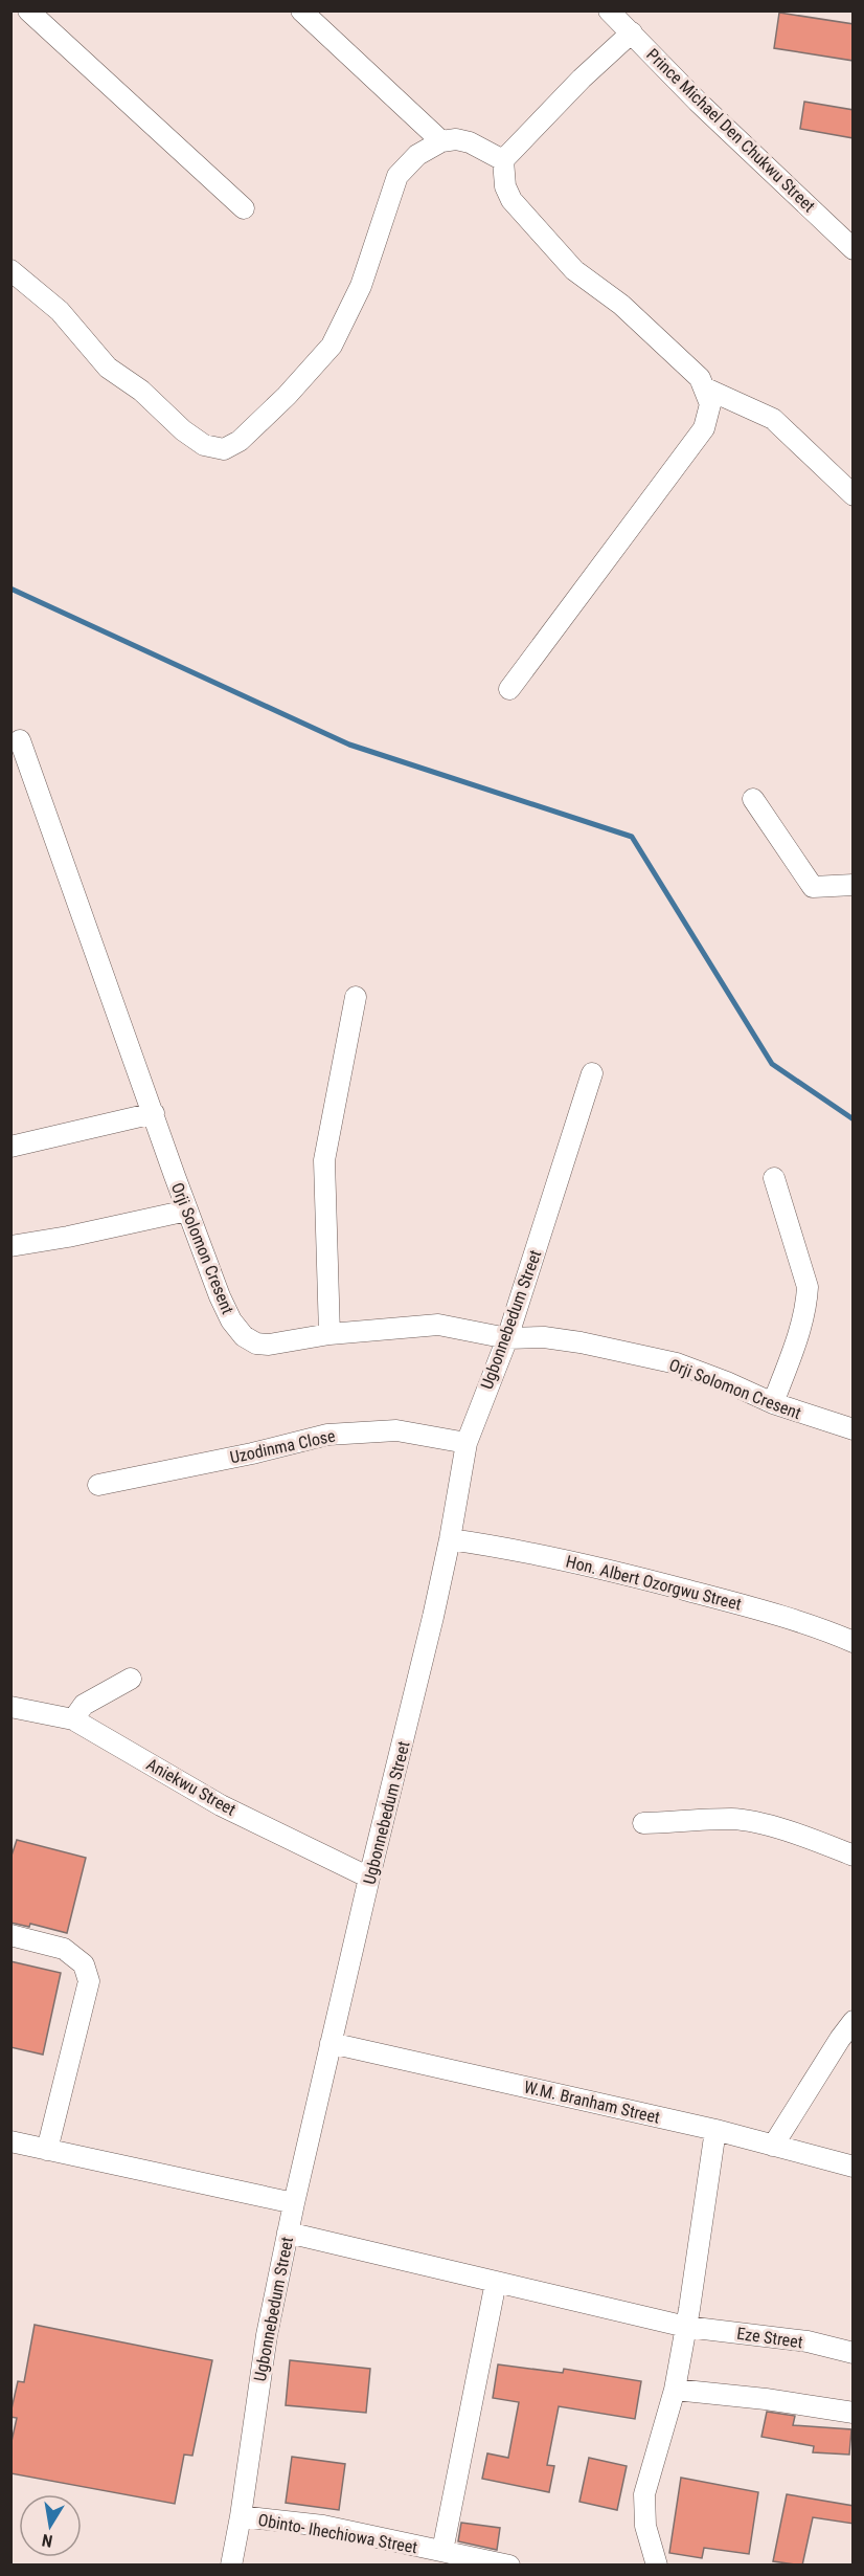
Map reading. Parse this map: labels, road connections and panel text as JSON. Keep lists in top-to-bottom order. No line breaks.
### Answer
{"streets":{"street":["Prince Michael Den Chukwu Street","Orji Solomon Cresent","Ugbonnebedum Street","Uzodinma Close","Hon. Albert Ozorgwu Street","Aniekwu Street","W.M. Branham Street","Eze Street","Obinto- Ihechiowa Street"]},"crossings":[["Orji Solomon Cresent","Ugbonnebedum Street"],["Ugbonnebedum Street","Uzodinma Close"],["Ugbonnebedum Street","Hon. Albert Ozorgwu Street"],["Ugbonnebedum Street","Aniekwu Street"],["Ugbonnebedum Street","W.M. Branham Street"],["Ugbonnebedum Street","Eze Street"],["Ugbonnebedum Street","Obinto- Ihechiowa Street"]],"north":"bottom"}
